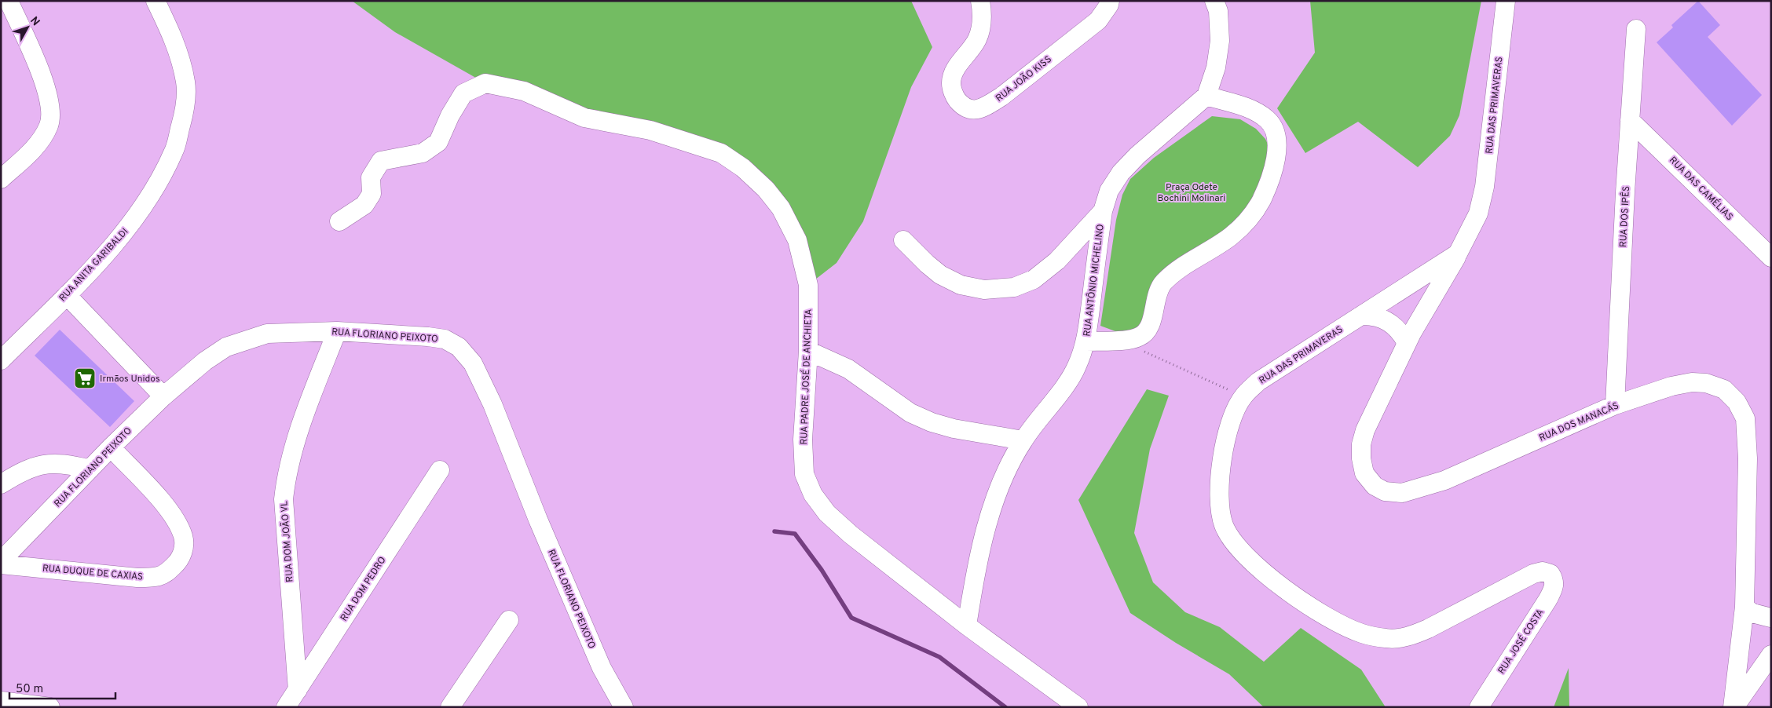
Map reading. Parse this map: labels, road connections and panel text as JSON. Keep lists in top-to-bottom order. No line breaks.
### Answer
{"streets":{"street":["RUA JOÃO KISS","RUA DAS PRIMAVERAS","RUA DAS CAMÉLIAS","RUA DOS IPÊS","RUA ANITA GARIBALDI","RUA ANTÔNIO MICHELINO","RUA FLORIANO PEIXOTO","RUA PADRE JOSÉ DE ANCHIETA","RUA DOS MANACÁS","RUA DOM JOÃO VL","RUA DUQUE DE CAXIAS","RUA DOM PEDRO","RUA JOSÉ COSTA"]},"crossings":[["RUA DAS PRIMAVERAS","RUA DOS MANACÁS"],["RUA DAS PRIMAVERAS","RUA JOSÉ COSTA"],["RUA DAS CAMÉLIAS","RUA DOS IPÊS"],["RUA DOS IPÊS","RUA DOS MANACÁS"],["RUA ANTÔNIO MICHELINO","RUA PADRE JOSÉ DE ANCHIETA"],["RUA FLORIANO PEIXOTO","RUA DOM JOÃO VL"],["RUA FLORIANO PEIXOTO","RUA DUQUE DE CAXIAS"],["RUA DOM JOÃO VL","RUA DOM PEDRO"]],"parks":["Praça Odete Bochini Molinari"],"places":{"supermarket":["Irmãos Unidos"]},"scale_bar":"50 m","north":"top right"}
